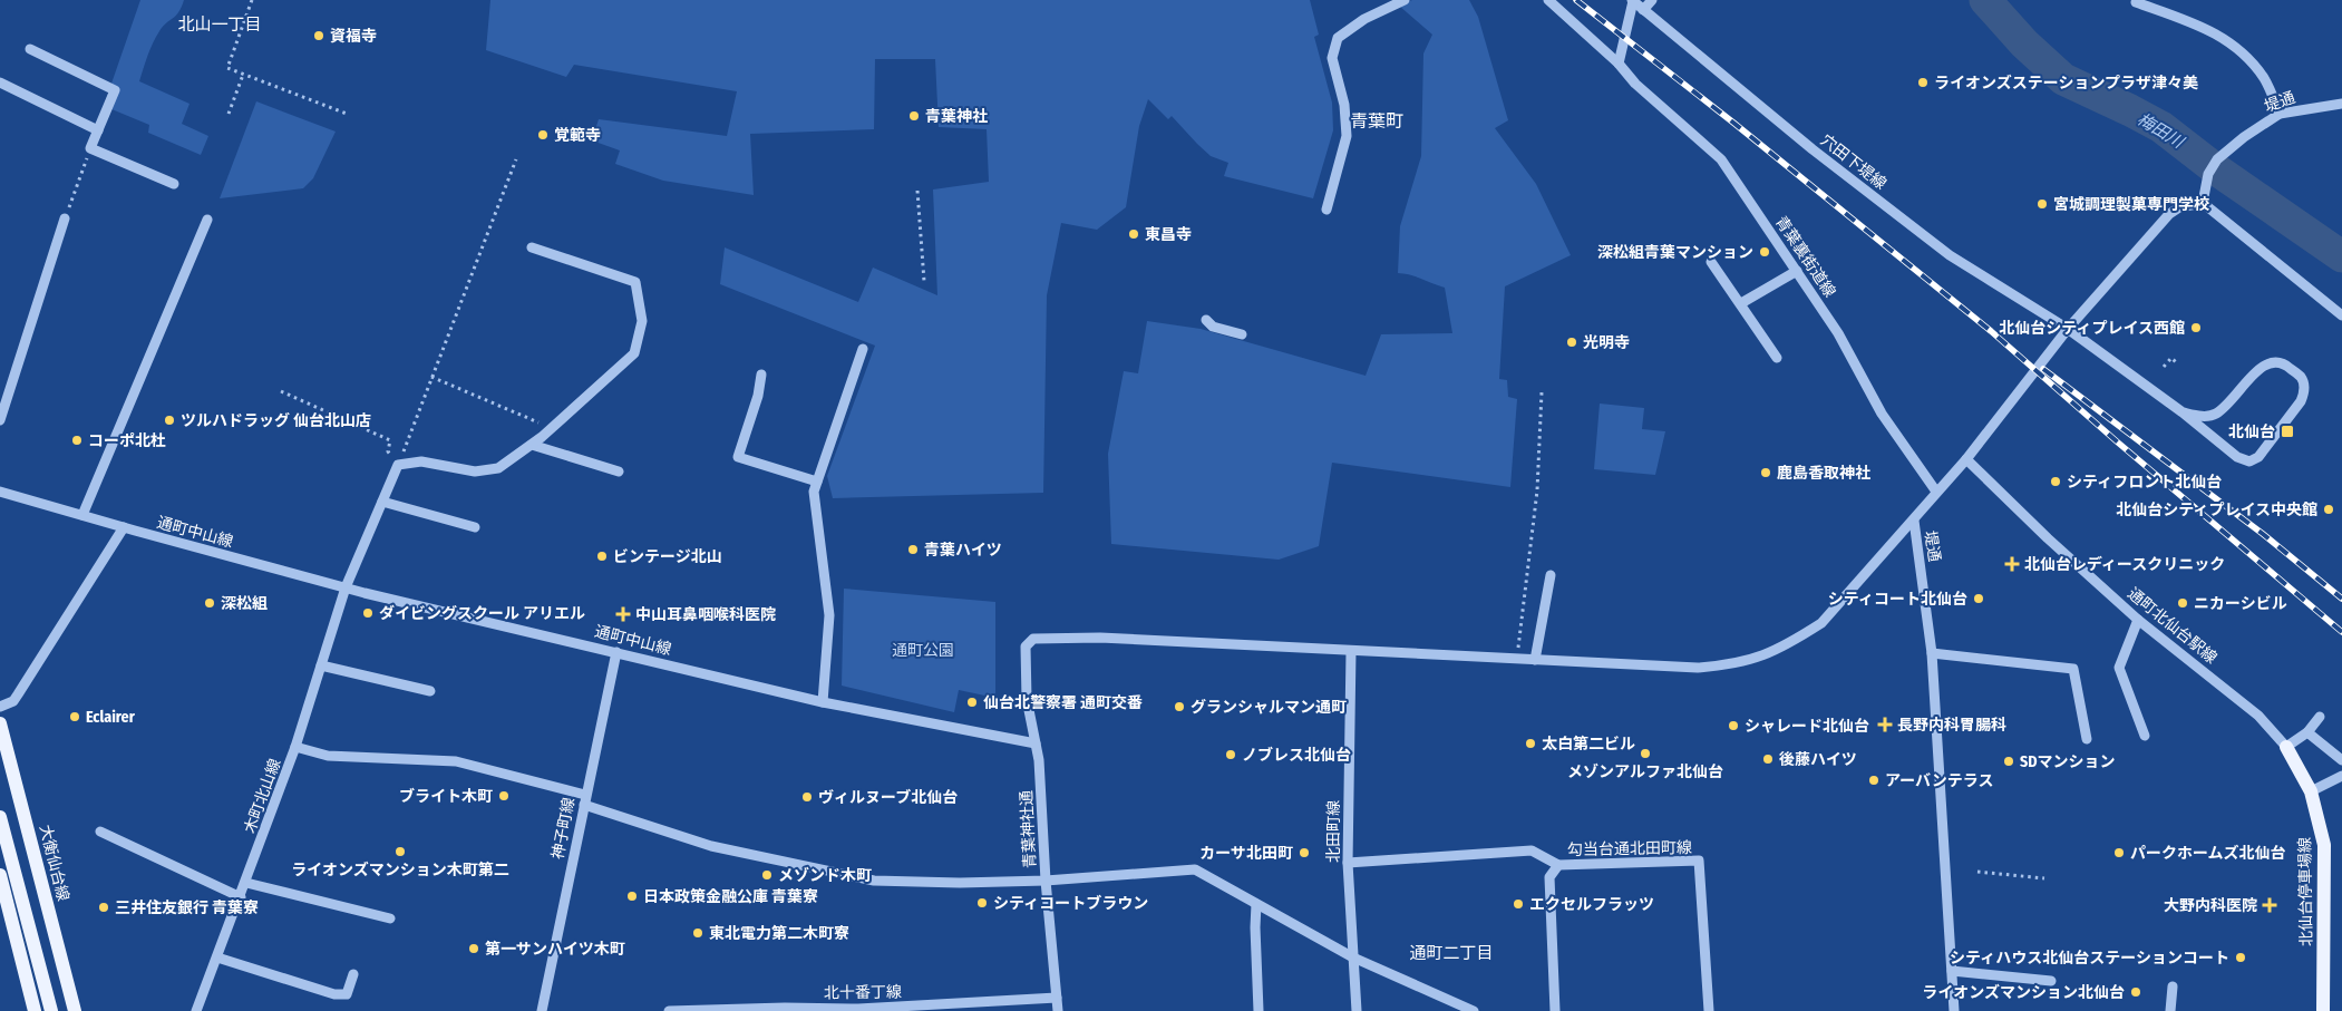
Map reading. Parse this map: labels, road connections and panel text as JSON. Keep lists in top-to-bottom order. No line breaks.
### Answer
{"streets":{"main road":["大衡仙台線","北仙台停車場線"],"street":["堤通","穴田下堤線","青葉裏街道線","通町中山線","通町北仙台駅線","木町北山線","神子町線","青葉神社通","北田町線","勾当台通北田町線","北十番丁線"]},"crossings":[["堤通","穴田下堤線"],["堤通","青葉裏街道線"],["堤通","通町北仙台駅線"],["通町中山線","木町北山線"],["通町中山線","神子町線"],["通町中山線","青葉神社通"],["通町北仙台駅線","北仙台停車場線"],["青葉神社通","北田町線"],["青葉神社通","北十番丁線"],["北田町線","勾当台通北田町線"]],"districts":["北山一丁目","青葉町","通町二丁目"],"water":["梅田川"],"parks":["通町公園"],"places":{"other":["資福寺","ライオンズステーションプラザ津々美","青葉神社","覚範寺","宮城調理製菓専門学校","東昌寺","深松組青葉マンション","北仙台シティプレイス西館","光明寺","ツルハドラッグ 仙台北山店","コーポ北杜","鹿島香取神社","シティフロント北仙台","北仙台シティプレイス中央館","青葉ハイツ","ビンテージ北山","シティコート北仙台","深松組","ニカーシビル","ダイビングスクール アリエル","仙台北警察署 通町交番","グランシャルマン通町","Eclairer","シャレード北仙台","太白第二ビル","メゾンアルファ北仙台","ノブレス北仙台","後藤ハイツ","SDマンション","アーバンテラス","ブライト木町","ヴィルヌーブ北仙台","ライオンズマンション木町第二","カーサ北田町","パークホームズ北仙台","メゾンド木町","日本政策金融公庫 青葉寮","シティコートブラウン","エクセルフラッツ","三井住友銀行 青葉寮","東北電力第二木町寮","第一サンハイツ木町","シティハウス北仙台ステーションコート","ライオンズマンション北仙台"],"transit":["北仙台"],"health":["北仙台レディースクリニック","中山耳鼻咽喉科医院","長野内科胃腸科","大野内科医院"]}}
